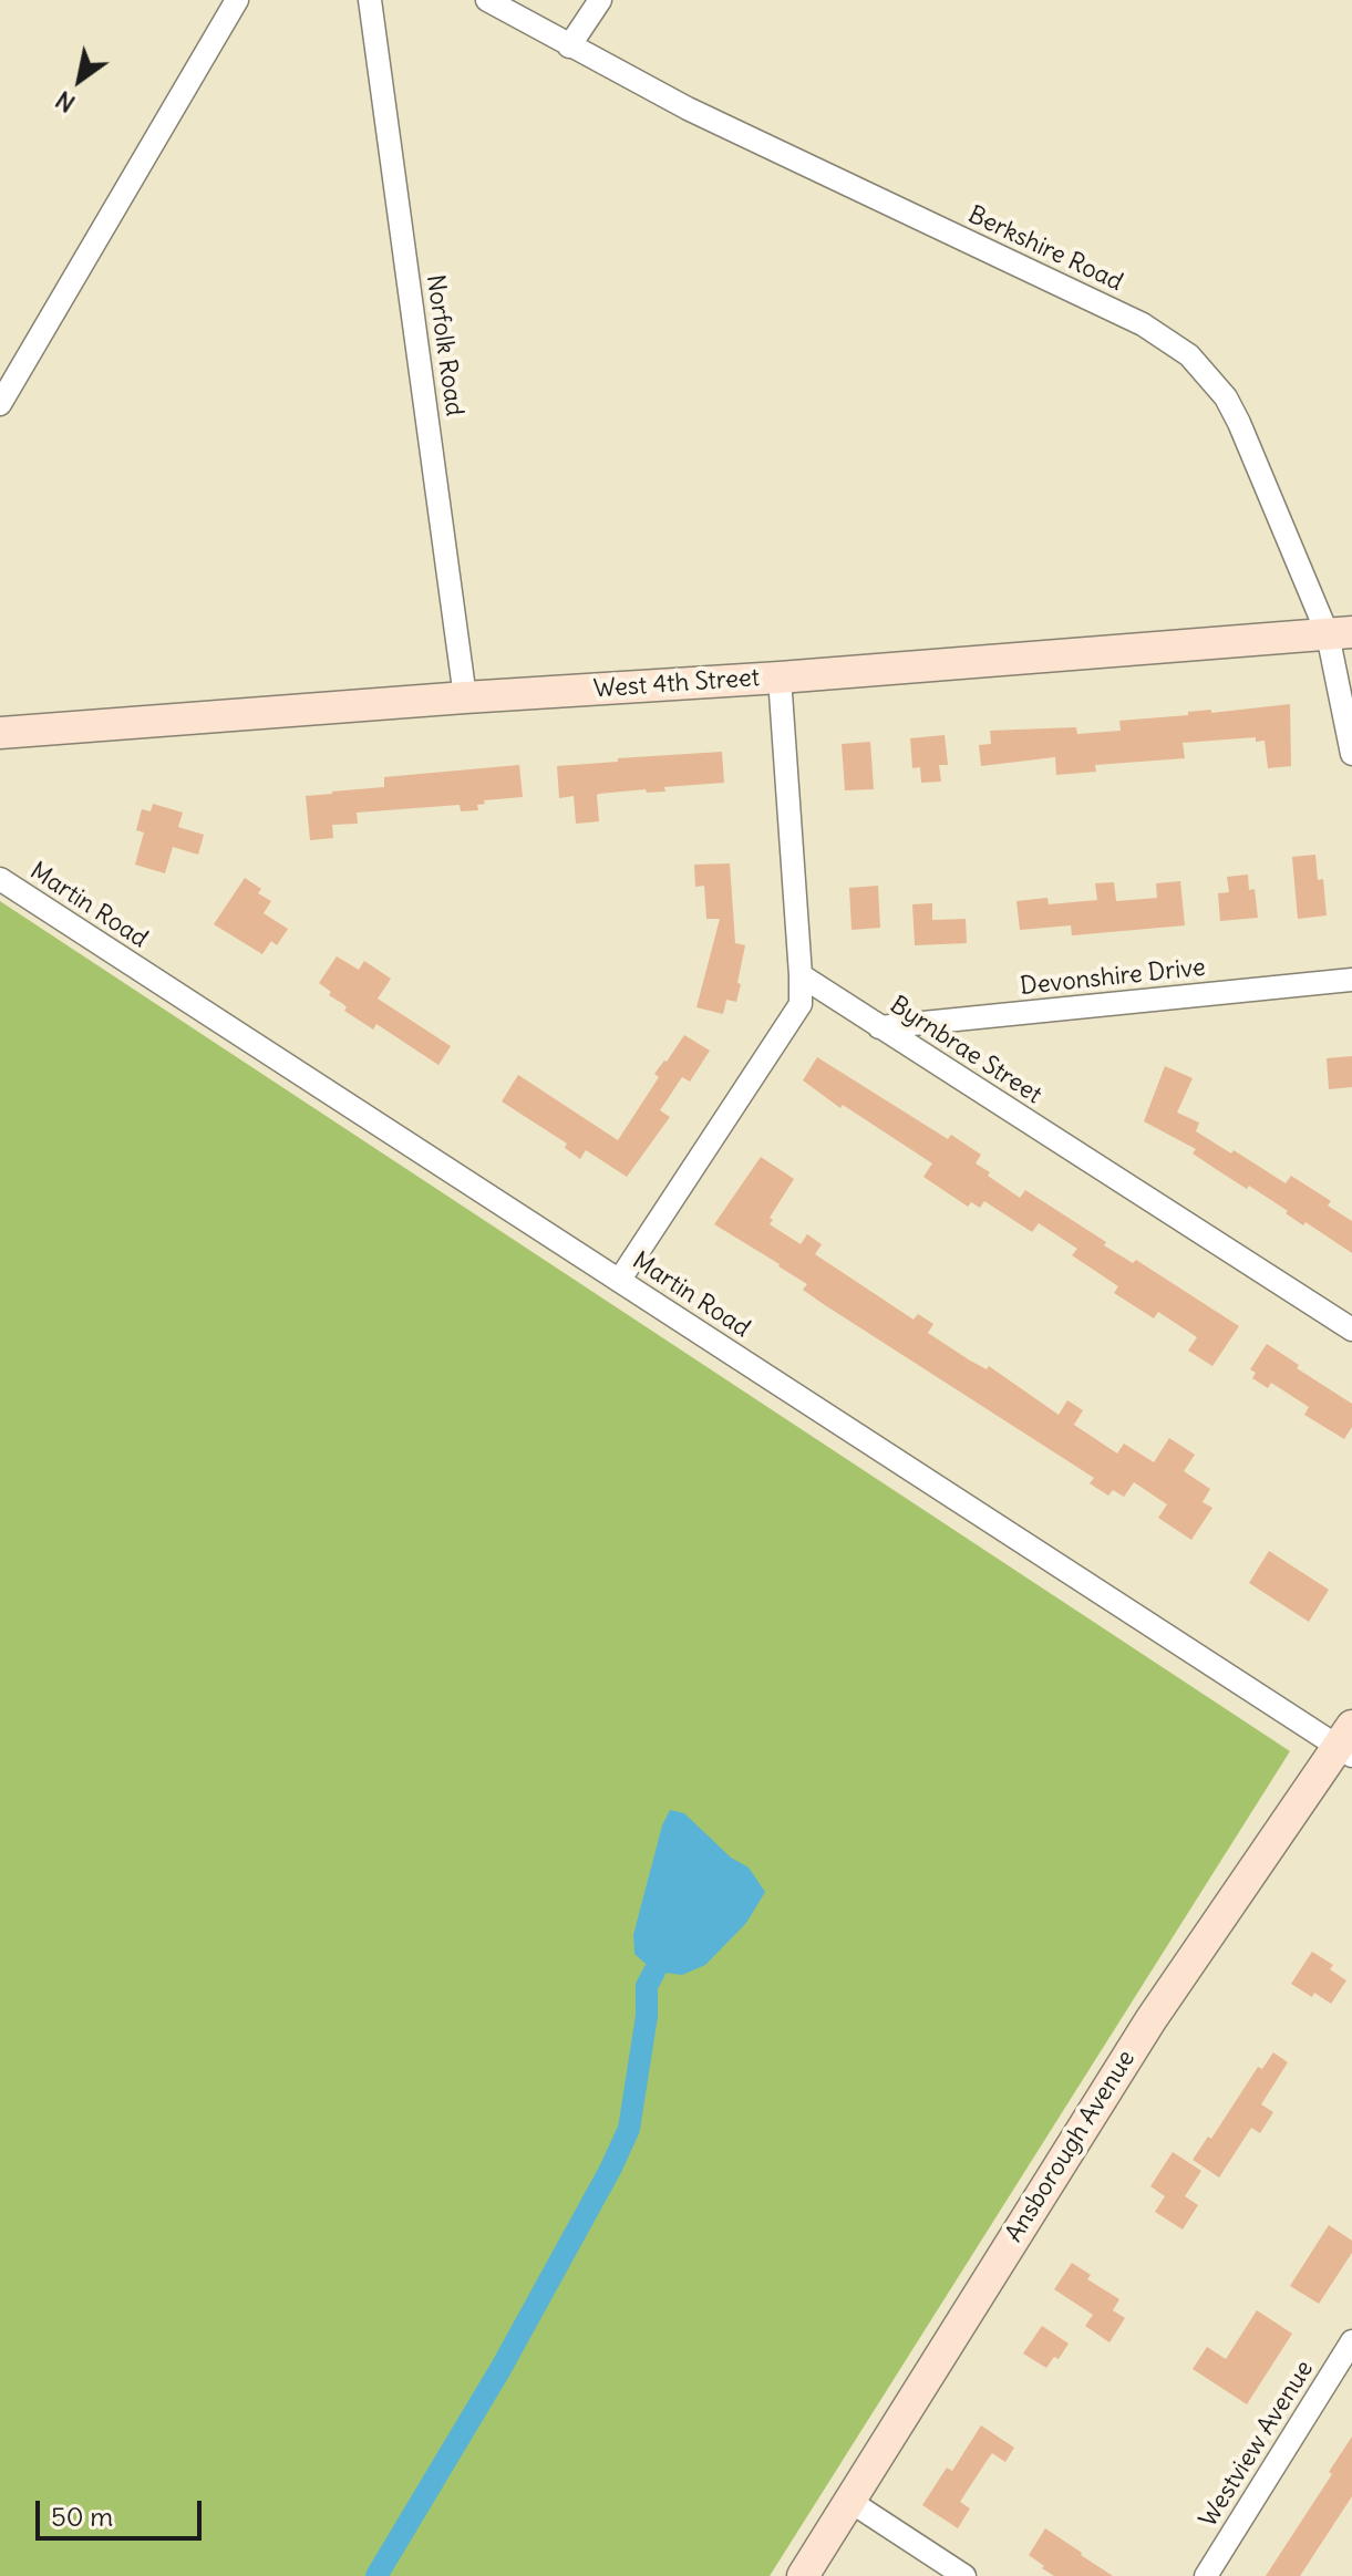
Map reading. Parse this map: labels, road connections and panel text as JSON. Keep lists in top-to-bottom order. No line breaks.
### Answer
{"streets":{"main road":["West 4th Street","Ansborough Avenue"],"street":["Berkshire Road","Norfolk Road","Martin Road","Devonshire Drive","Byrnbrae Street","Westview Avenue"]},"crossings":[["Berkshire Road","West 4th Street"],["Norfolk Road","West 4th Street"],["Martin Road","Ansborough Avenue"],["Devonshire Drive","Byrnbrae Street"]],"scale_bar":"50 m","north":"bottom left"}
